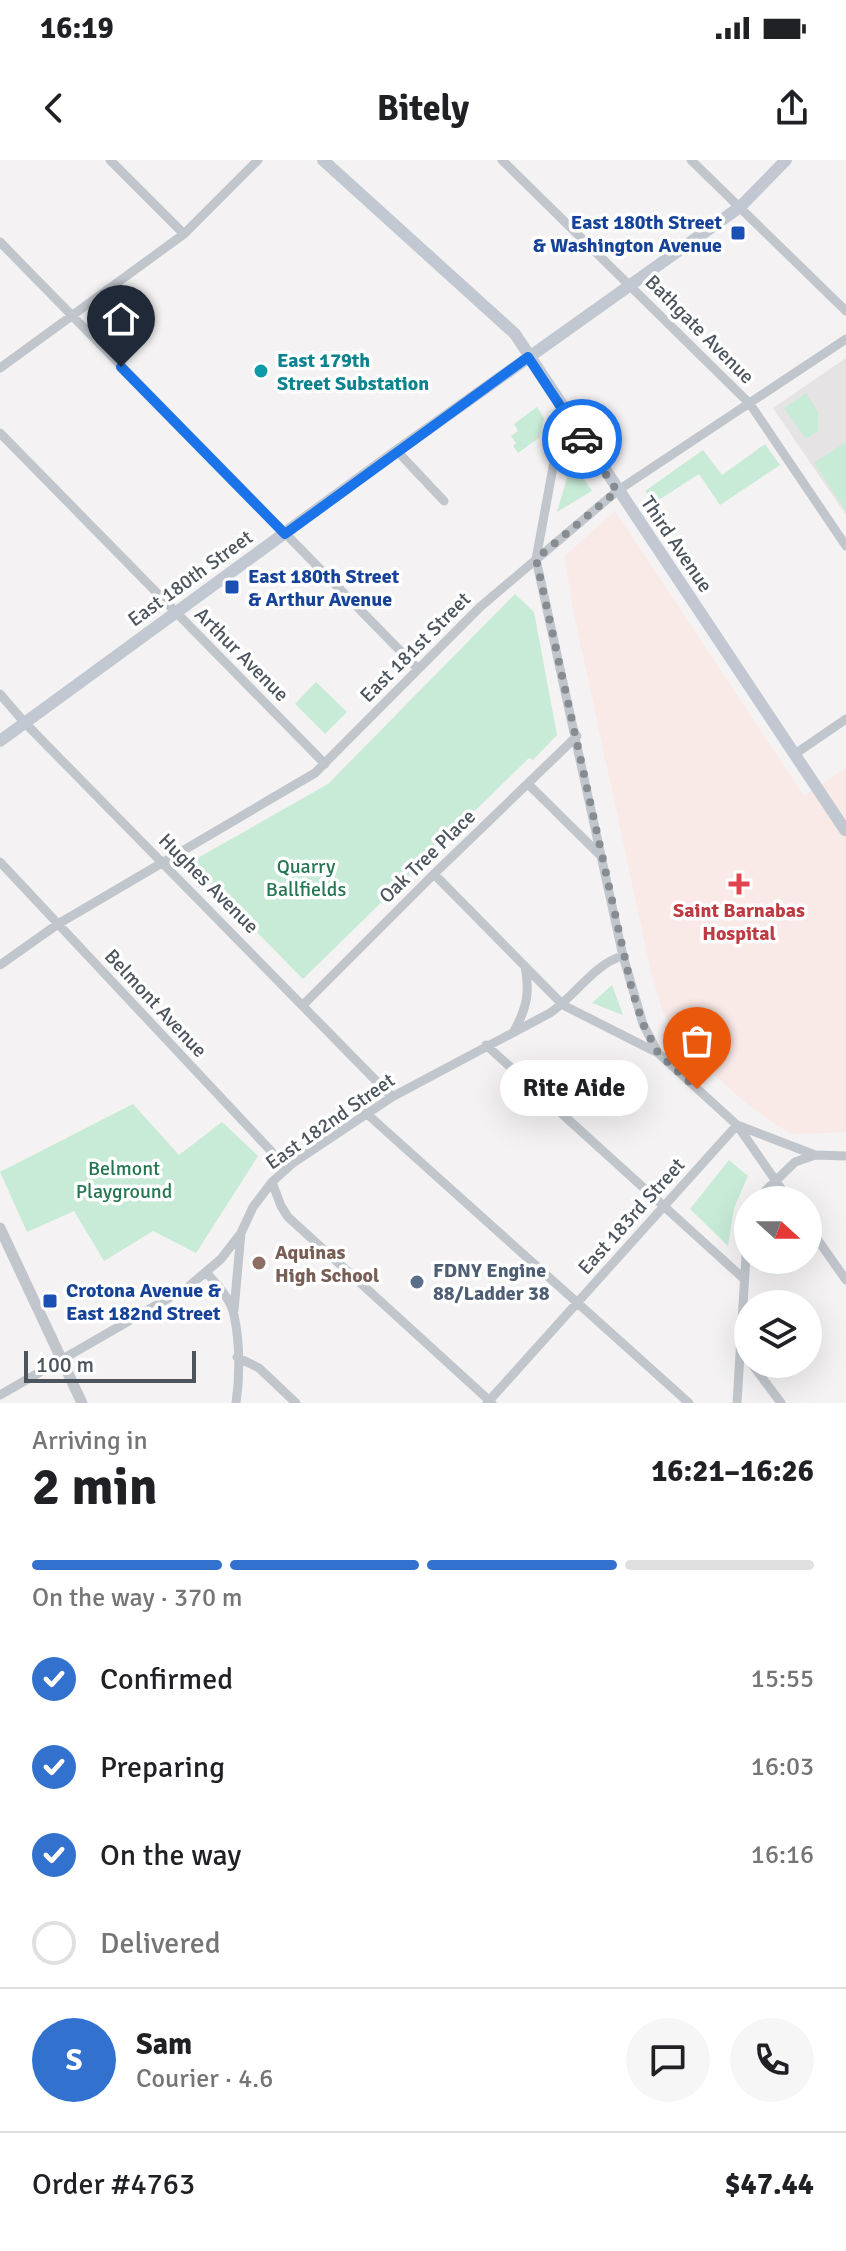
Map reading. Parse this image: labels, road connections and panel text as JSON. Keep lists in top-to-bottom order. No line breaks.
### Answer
{"streets":{"main road":["Third Avenue","East 180th Street"],"street":["Bathgate Avenue","East 181st Street","Arthur Avenue","Oak Tree Place","Hughes Avenue","Belmont Avenue","East 182nd Street","East 183rd Street"]},"crossings":[["Bathgate Avenue","East 180th Street"],["Bathgate Avenue","East 181st Street"],["Third Avenue","East 180th Street"],["Third Avenue","East 181st Street"],["East 180th Street","Arthur Avenue"],["East 180th Street","Hughes Avenue"],["East 181st Street","Arthur Avenue"],["East 181st Street","Hughes Avenue"],["East 181st Street","Belmont Avenue"],["Oak Tree Place","Hughes Avenue"],["Hughes Avenue","East 182nd Street"],["Belmont Avenue","East 182nd Street"]],"parks":["Quarry Ballfields","Belmont Playground"],"places":{"transit":["East 180th Street & Washington Avenue","East 180th Street & Arthur Avenue","Crotona Avenue & East 182nd Street"],"other":["East 179th Street Substation","Rite Aide","Aquinas High School","FDNY Engine 88/Ladder 38"],"health":["Saint Barnabas Hospital"]},"scale_bar":"100 m","north":"right","page":{"status":"16:19","header":"Bitely","bubble":"Rite Aide","scale":"100 m","heading":["2 min","Arriving in","16:21–16:26"],"panel":["Sam","Courier · 4.6","Order #4763","$47.44"],"bar":"On the way · 370 m","list":[["Confirmed","15:55"],["Preparing","16:03"],["On the way","16:16"],"Delivered"],"round":"S"}}
